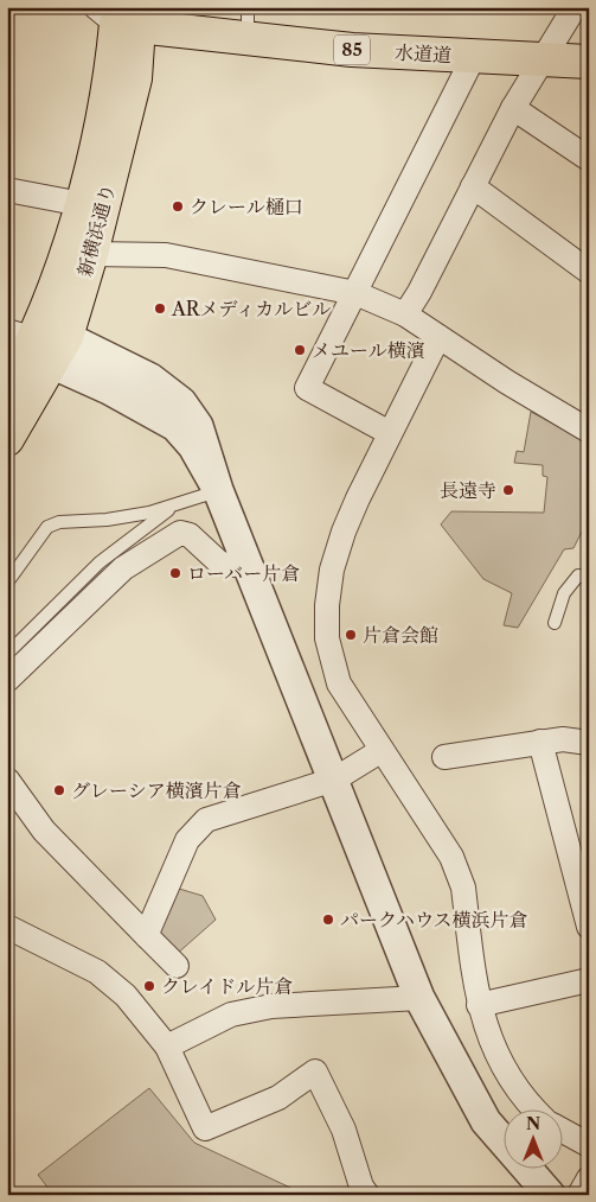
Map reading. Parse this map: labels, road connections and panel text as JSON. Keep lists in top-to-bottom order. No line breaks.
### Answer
{"streets":{"main road":["85","水道道","新横浜通り"]},"crossings":[["水道道","新横浜通り"]],"places":["クレール樋口","ARメディカルビル","メユール横濱","長遠寺","ローバー片倉","片倉会館","グレーシア横濱片倉","パークハウス横浜片倉","クレイドル片倉"],"north":"top"}
